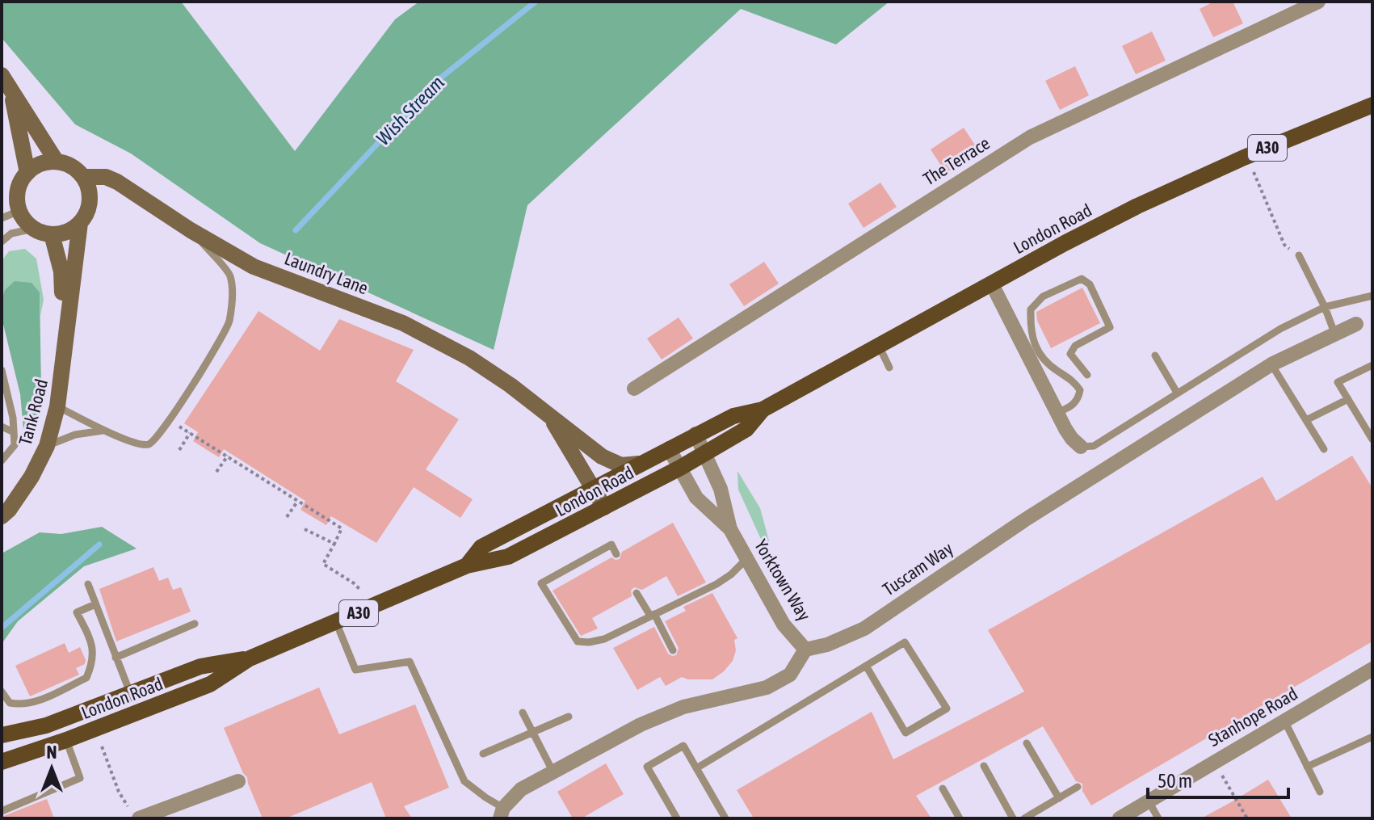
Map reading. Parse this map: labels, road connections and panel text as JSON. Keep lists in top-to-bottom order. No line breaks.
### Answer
{"streets":{"main road":["A30","London Road"],"street":["The Terrace","Laundry Lane","Tank Road","Tuscam Way","Yorktown Way","Stanhope Road"]},"crossings":[["London Road","Laundry Lane"],["London Road","Yorktown Way"],["Laundry Lane","Tank Road"],["Tuscam Way","Yorktown Way"]],"water":["Wish Stream"],"scale_bar":"50 m","north":"top"}
